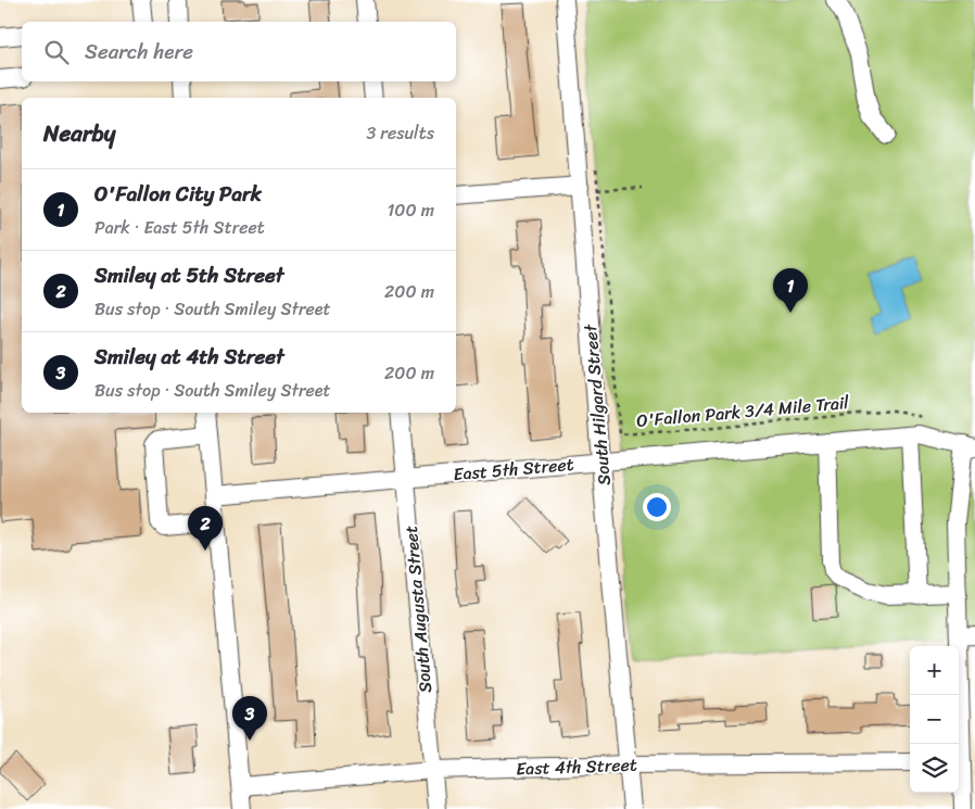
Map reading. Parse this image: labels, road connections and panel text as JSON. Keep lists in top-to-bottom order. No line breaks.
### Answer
{"streets":{"street":["South Hilgard Street","East 5th Street","South Augusta Street","East 4th Street"],"path":["O'Fallon Park 3/4 Mile Trail"]},"crossings":[["South Hilgard Street","East 5th Street"],["South Hilgard Street","East 4th Street"],["East 5th Street","South Augusta Street"],["South Augusta Street","East 4th Street"]],"page":{"search":"Search here","heading":["Nearby","3 results"],"list":[{"mark":"1","name":"O'Fallon City Park","note":"Park · East 5th Street","value":"100 m"},{"mark":"2","name":"Smiley at 5th Street","note":"Bus stop · South Smiley Street","value":"200 m"},{"mark":"3","name":"Smiley at 4th Street","note":"Bus stop · South Smiley Street","value":"200 m"}],"pins":["1","2","3"],"map_buttons":["+","−"]}}
